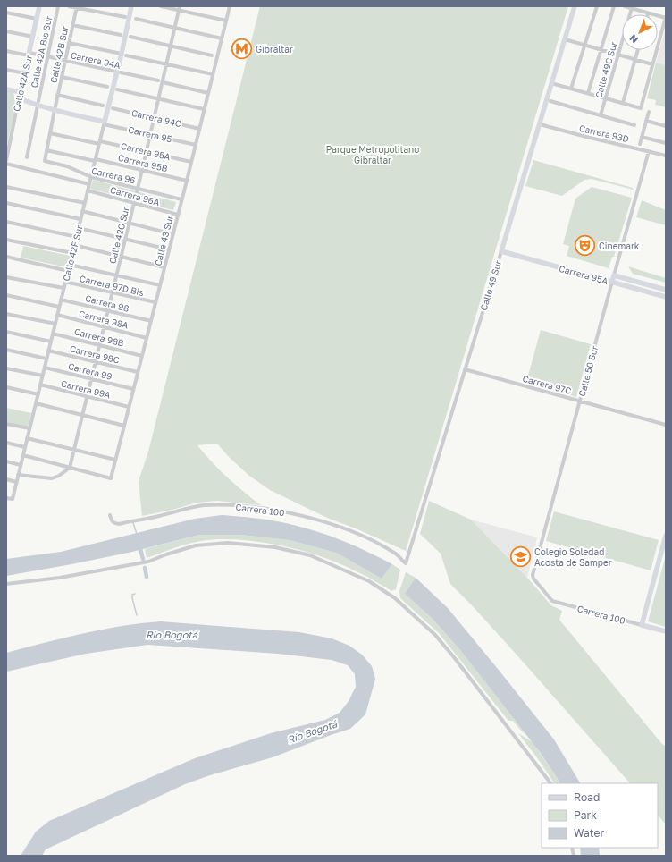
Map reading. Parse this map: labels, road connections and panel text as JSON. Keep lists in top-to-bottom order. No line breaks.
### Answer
{"streets":{"street":["Calle 42A Bis Sur","Calle 42B Sur","Carrera 94A","Calle 49C Sur","Calle 42A Sur","Carrera 94C","Carrera 93D","Carrera 95","Carrera 95A","Carrera 95B","Carrera 96","Carrera 96A","Calle 42G Sur","Calle 43 Sur","Calle 42F Sur","Carrera 97D Bis","Calle 49 Sur","Carrera 98","Carrera 98A","Carrera 98B","Carrera 98C","Carrera 99","Calle 50 Sur","Carrera 97C","Carrera 99A","Carrera 100"]},"crossings":[["Calle 42A Bis Sur","Carrera 94A"],["Calle 42A Bis Sur","Carrera 95"],["Calle 42B Sur","Carrera 94A"],["Calle 42B Sur","Carrera 95"],["Calle 42B Sur","Carrera 95A"],["Calle 42B Sur","Carrera 95B"],["Calle 42B Sur","Carrera 96"],["Carrera 94A","Calle 42A Sur"],["Carrera 94A","Calle 42F Sur"],["Calle 42A Sur","Carrera 95"],["Carrera 94C","Calle 42G Sur"],["Carrera 94C","Calle 43 Sur"],["Carrera 93D","Calle 49 Sur"],["Carrera 93D","Calle 50 Sur"],["Carrera 95","Calle 42G Sur"],["Carrera 95","Calle 43 Sur"],["Carrera 95","Calle 42F Sur"],["Carrera 95A","Calle 42G Sur"],["Carrera 95A","Calle 43 Sur"],["Carrera 95A","Calle 42F Sur"],["Carrera 95A","Calle 49 Sur"],["Carrera 95A","Calle 50 Sur"],["Carrera 95B","Calle 42G Sur"],["Carrera 95B","Calle 43 Sur"],["Carrera 95B","Calle 42F Sur"],["Carrera 96","Calle 42G Sur"],["Carrera 96","Calle 43 Sur"],["Carrera 96","Calle 42F Sur"],["Carrera 96A","Calle 42G Sur"],["Carrera 96A","Calle 43 Sur"],["Carrera 96A","Calle 42F Sur"],["Calle 42G Sur","Calle 43 Sur"],["Calle 42G Sur","Carrera 97D Bis"],["Calle 42G Sur","Carrera 98"],["Calle 42G Sur","Carrera 98A"],["Calle 42G Sur","Carrera 98B"],["Calle 42G Sur","Carrera 98C"],["Calle 42G Sur","Carrera 99"],["Calle 42G Sur","Carrera 99A"],["Calle 43 Sur","Carrera 97D Bis"],["Calle 43 Sur","Carrera 98"],["Calle 43 Sur","Carrera 98A"],["Calle 43 Sur","Carrera 98B"],["Calle 43 Sur","Carrera 98C"],["Calle 43 Sur","Carrera 99"],["Calle 43 Sur","Carrera 99A"],["Calle 42F Sur","Carrera 97D Bis"],["Calle 42F Sur","Carrera 98"],["Calle 42F Sur","Carrera 98A"],["Calle 42F Sur","Carrera 98B"],["Calle 42F Sur","Carrera 98C"],["Calle 42F Sur","Carrera 99"],["Calle 42F Sur","Carrera 99A"],["Calle 49 Sur","Carrera 97C"],["Calle 49 Sur","Carrera 100"],["Calle 50 Sur","Carrera 97C"],["Calle 50 Sur","Carrera 100"]],"water":["Rio Bogotá","Río Bogotá"],"parks":["Parque Metropolitano Gibraltar"],"places":{"metro station":["Gibraltar"],"theatre":["Cinemark"],"school or university":["Colegio Soledad Acosta de Samper"]},"legend":["Road","Park","Water"],"north":"bottom left"}
